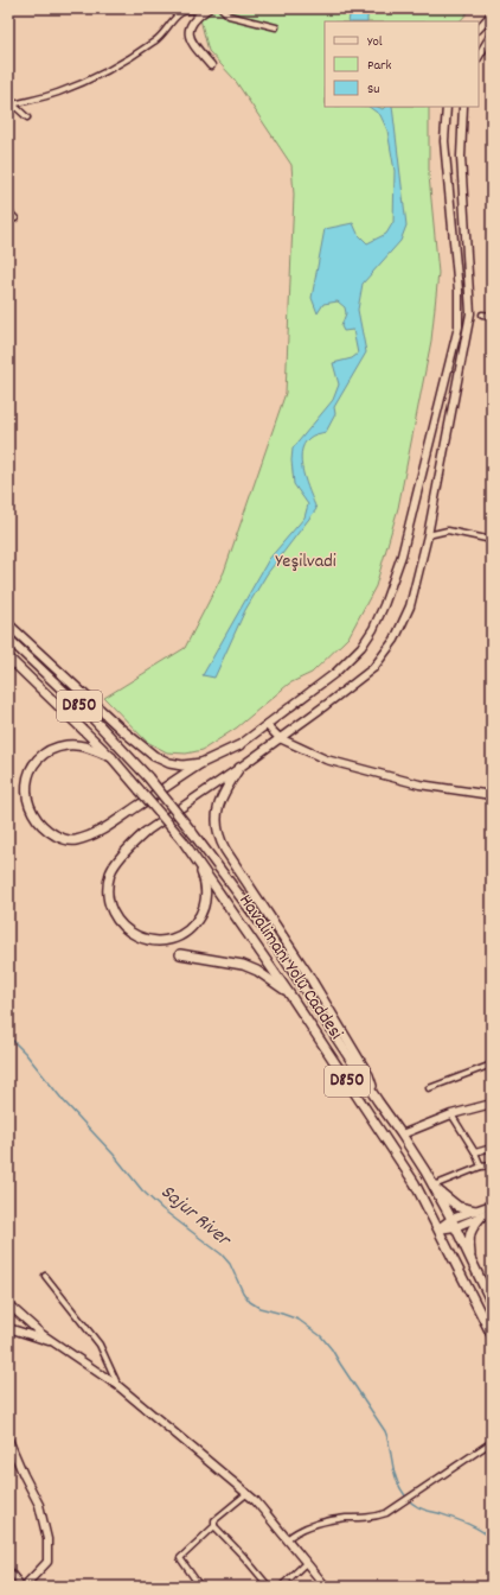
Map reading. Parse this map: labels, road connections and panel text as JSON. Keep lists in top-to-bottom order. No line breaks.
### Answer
{"streets":{"highway":["D850","Havalimanı Yolu Caddesi"]},"water":["Sajur River"],"parks":["Yeşilvadi"],"legend":["Yol","Park","Su"]}
